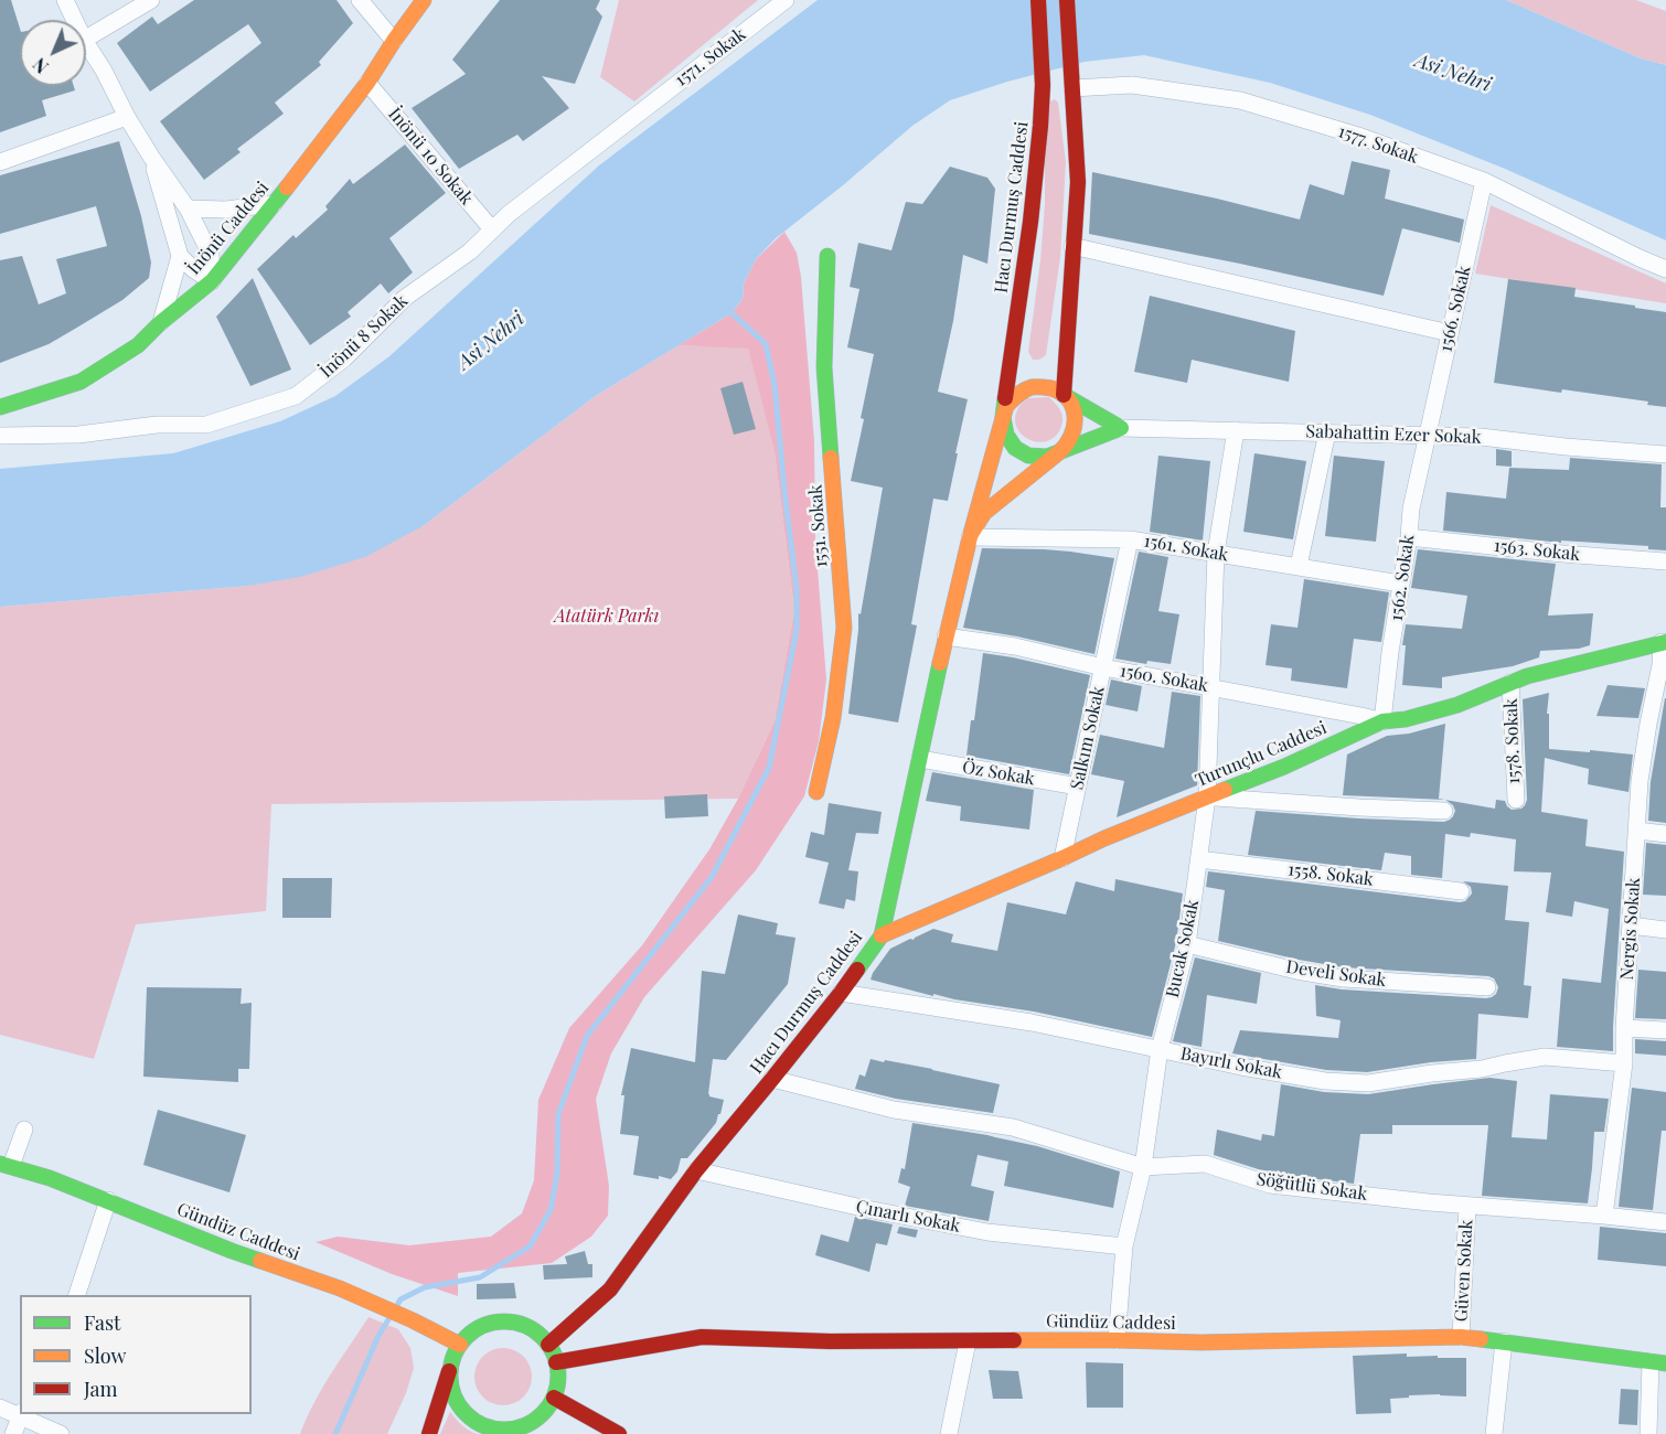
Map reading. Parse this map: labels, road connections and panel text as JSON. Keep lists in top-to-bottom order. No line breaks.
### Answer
{"streets":{"main road":["Hacı Durmuş Caddesi","İnönü Caddesi","Sabahattin Ezer Sokak","1551. Sokak","Turunçlu Caddesi","Gündüz Caddesi"],"street":["1571. Sokak","1577. Sokak","İnönü 10 Sokak","1566. Sokak","İnönü 8 Sokak","1561. Sokak","1563. Sokak","1562. Sokak","1560. Sokak","Salkım Sokak","1578. Sokak","Öz Sokak","1558. Sokak","Nergis Sokak","Bucak Sokak","Develi Sokak","Bayırlı Sokak","Söğütlü Sokak","Çınarlı Sokak","Güven Sokak"]},"crossings":[["1571. Sokak","İnönü 8 Sokak"],["1577. Sokak","Hacı Durmuş Caddesi"],["1577. Sokak","1566. Sokak"],["İnönü 10 Sokak","İnönü Caddesi"],["İnönü 10 Sokak","İnönü 8 Sokak"],["Hacı Durmuş Caddesi","Sabahattin Ezer Sokak"],["Hacı Durmuş Caddesi","1561. Sokak"],["Hacı Durmuş Caddesi","1560. Sokak"],["Hacı Durmuş Caddesi","Turunçlu Caddesi"],["Hacı Durmuş Caddesi","Öz Sokak"],["Hacı Durmuş Caddesi","Bayırlı Sokak"],["Hacı Durmuş Caddesi","Söğütlü Sokak"],["Hacı Durmuş Caddesi","Çınarlı Sokak"],["Hacı Durmuş Caddesi","Gündüz Caddesi"],["1566. Sokak","Sabahattin Ezer Sokak"],["1566. Sokak","1562. Sokak"],["Sabahattin Ezer Sokak","1562. Sokak"],["Sabahattin Ezer Sokak","Bucak Sokak"],["1561. Sokak","1562. Sokak"],["1561. Sokak","Salkım Sokak"],["1561. Sokak","Bucak Sokak"],["1563. Sokak","1562. Sokak"],["1562. Sokak","1560. Sokak"],["1562. Sokak","Turunçlu Caddesi"],["1560. Sokak","Salkım Sokak"],["1560. Sokak","Turunçlu Caddesi"],["1560. Sokak","Bucak Sokak"],["Salkım Sokak","Turunçlu Caddesi"],["Salkım Sokak","Öz Sokak"],["1578. Sokak","Turunçlu Caddesi"],["Turunçlu Caddesi","Nergis Sokak"],["Turunçlu Caddesi","Bucak Sokak"],["1558. Sokak","Bucak Sokak"],["Nergis Sokak","Bayırlı Sokak"],["Nergis Sokak","Söğütlü Sokak"],["Bucak Sokak","Develi Sokak"],["Bucak Sokak","Bayırlı Sokak"],["Bucak Sokak","Söğütlü Sokak"],["Bucak Sokak","Çınarlı Sokak"],["Bucak Sokak","Gündüz Caddesi"],["Söğütlü Sokak","Güven Sokak"],["Gündüz Caddesi","Güven Sokak"]],"water":["Asi Nehri"],"parks":["Atatürk Parkı"],"legend":["Fast","Slow","Jam"],"north":"bottom left"}
